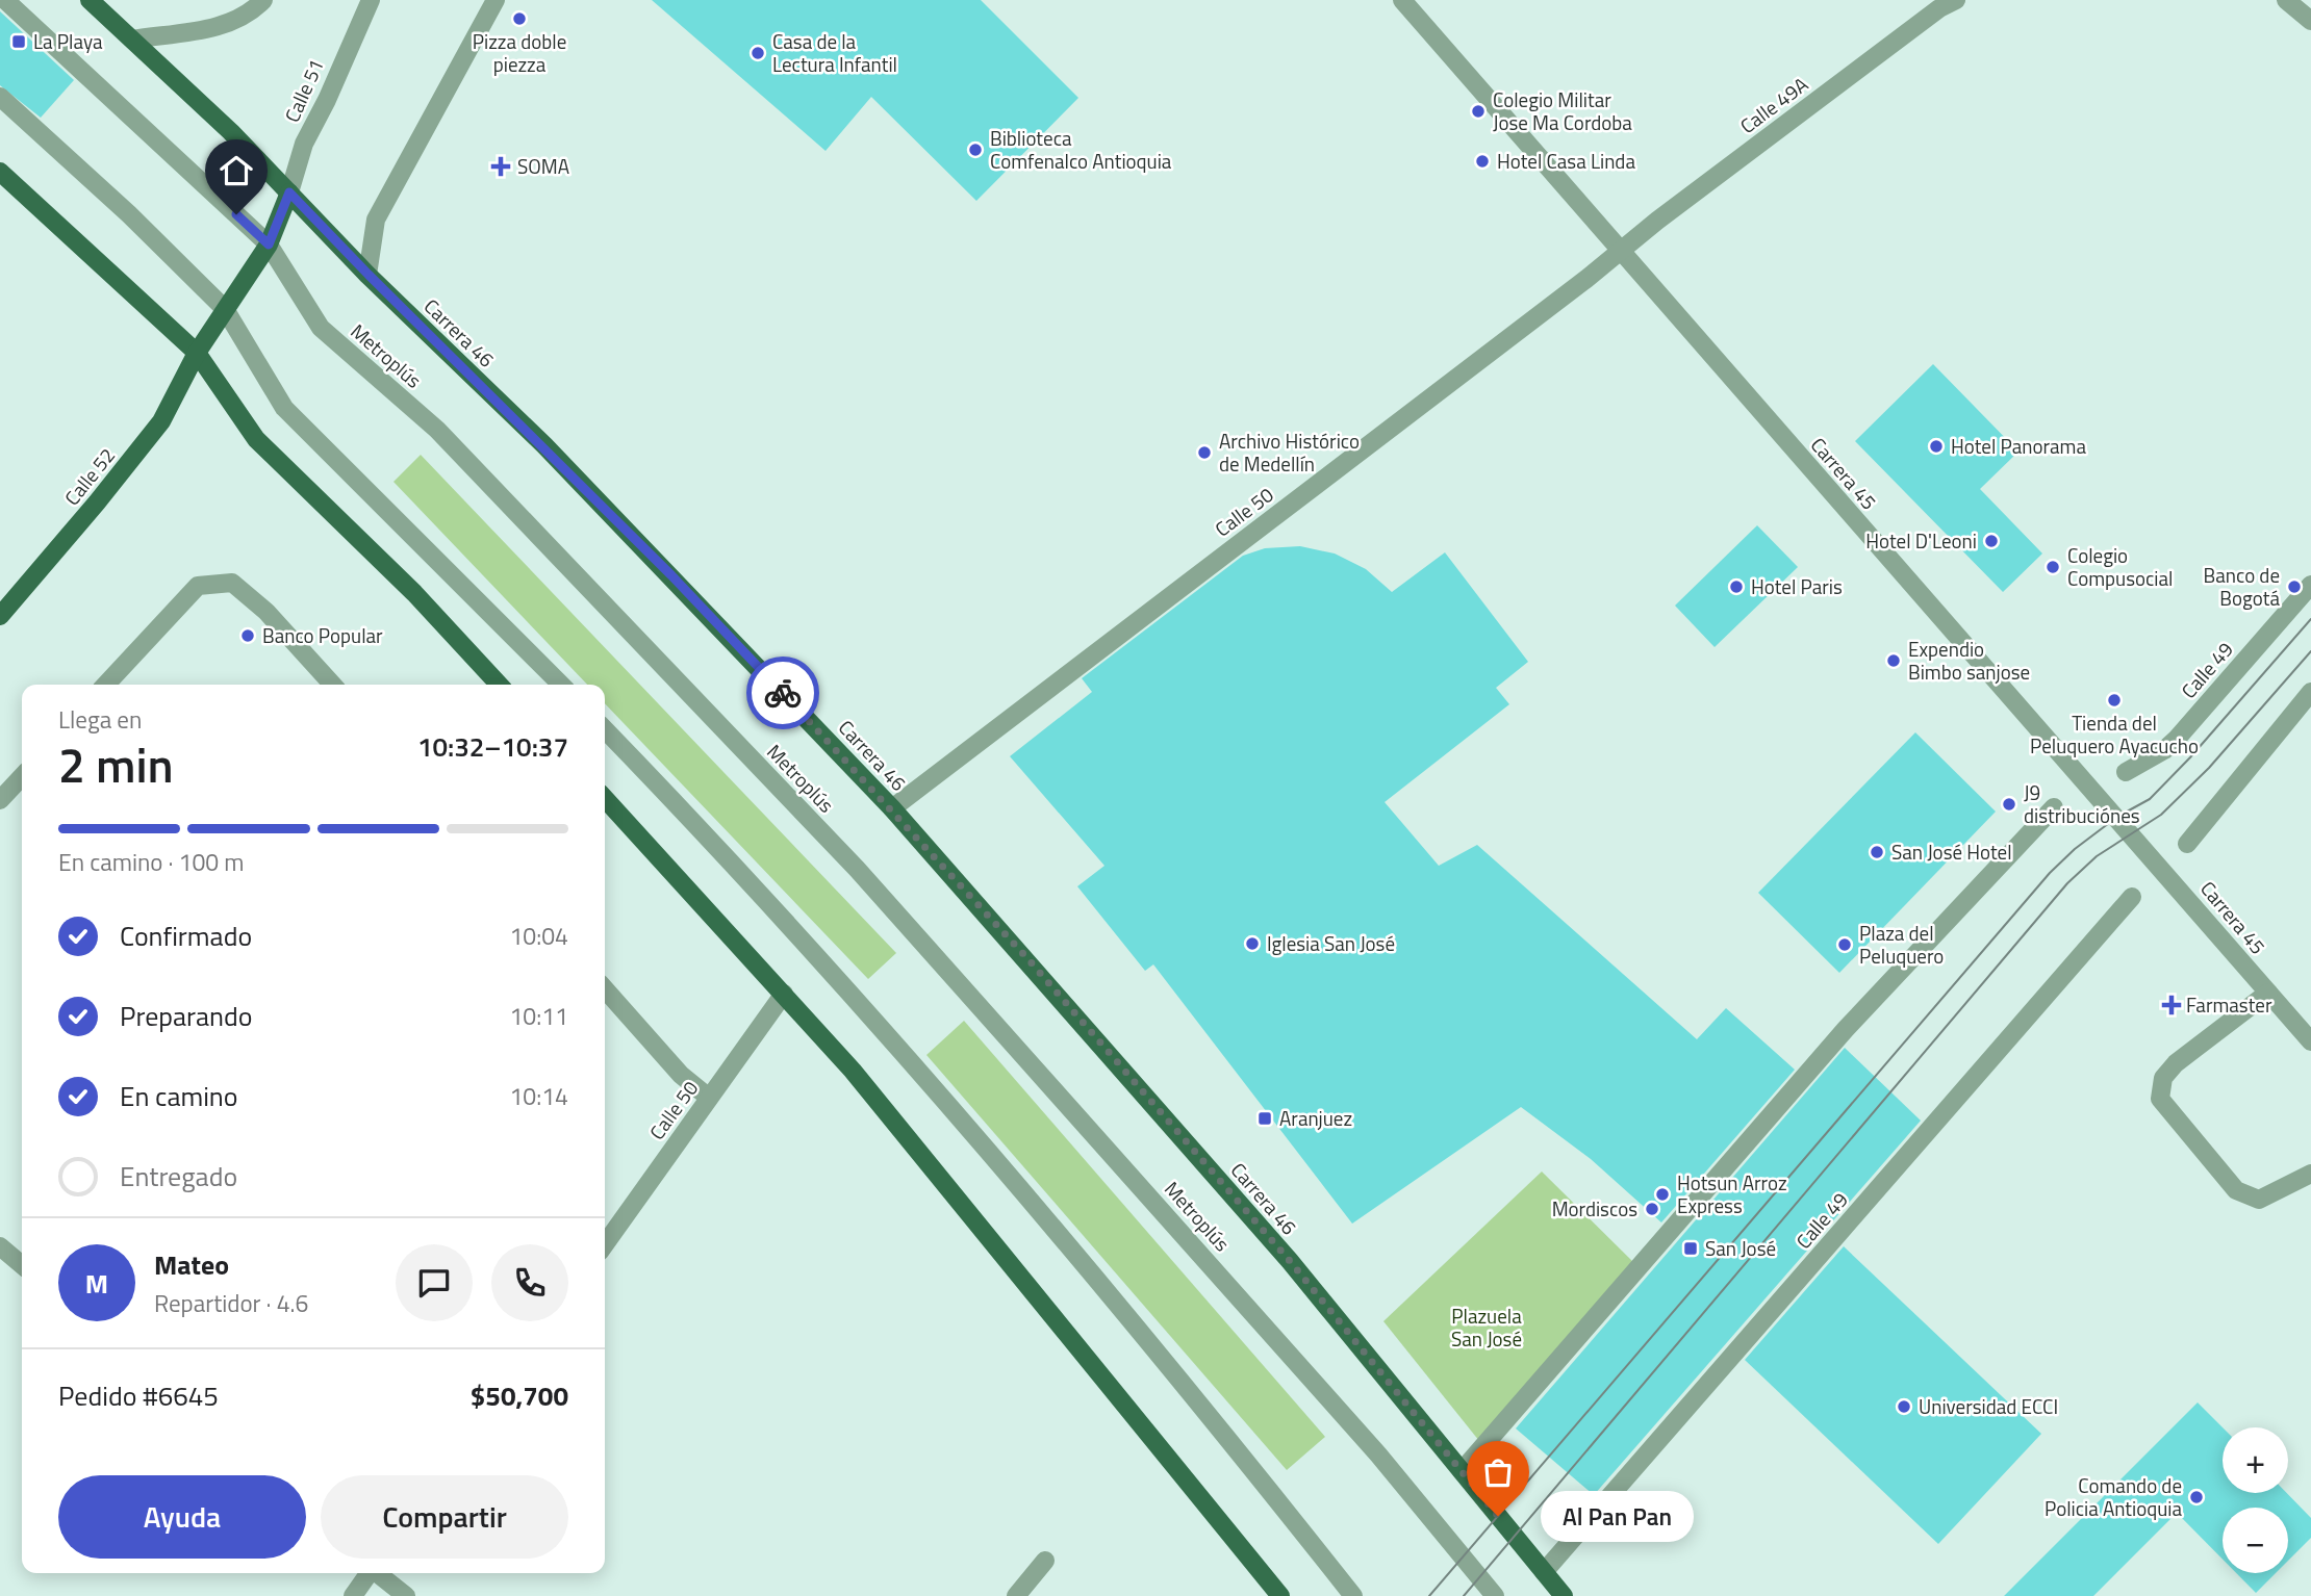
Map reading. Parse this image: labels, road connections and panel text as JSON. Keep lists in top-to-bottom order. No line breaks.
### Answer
{"streets":{"main road":["Calle 51","Carrera 46","Calle 52"],"street":["Calle 49A","Metroplús","Carrera 45","Calle 50","Calle 49"]},"crossings":[["Calle 51","Carrera 46"],["Calle 51","Metroplús"],["Calle 51","Calle 52"],["Calle 49A","Carrera 45"],["Calle 49A","Calle 50"],["Carrera 46","Calle 50"],["Carrera 46","Calle 49"],["Carrera 45","Calle 50"]],"parks":["Plazuela San José"],"places":{"other":["Pizza doble piezza","Casa de la Lectura Infantil","Colegio Militar Jose Ma Cordoba","Biblioteca Comfenalco Antioquia","Hotel Casa Linda","Hotel Panorama","Archivo Histórico de Medellín","Hotel D'Leoni","Colegio Compusocial","Hotel Paris","Banco de Bogotá","Banco Popular","Expendio Bimbo sanjose","Tienda del Peluquero Ayacucho","J9 distribuciónes","San José Hotel","Iglesia San José","Plaza del Peluquero","Hotsun Arroz Express","Mordiscos","Universidad ECCI","Comando de Policia Antioquia","Al Pan Pan"],"transit":["La Playa","Aranjuez","San José"],"health":["SOMA","Farmaster"]},"page":{"heading":["2 min","Llega en","10:32–10:37"],"panel":["Mateo","Repartidor · 4.6","Pedido #6645","$50,700"],"bar":"En camino · 100 m","list":[["Confirmado","10:04"],["Preparando","10:11"],["En camino","10:14"],"Entregado"],"round":"M","map_buttons":["+","−"],"buttons":["Ayuda","Compartir"],"bubble":"Al Pan Pan"}}
